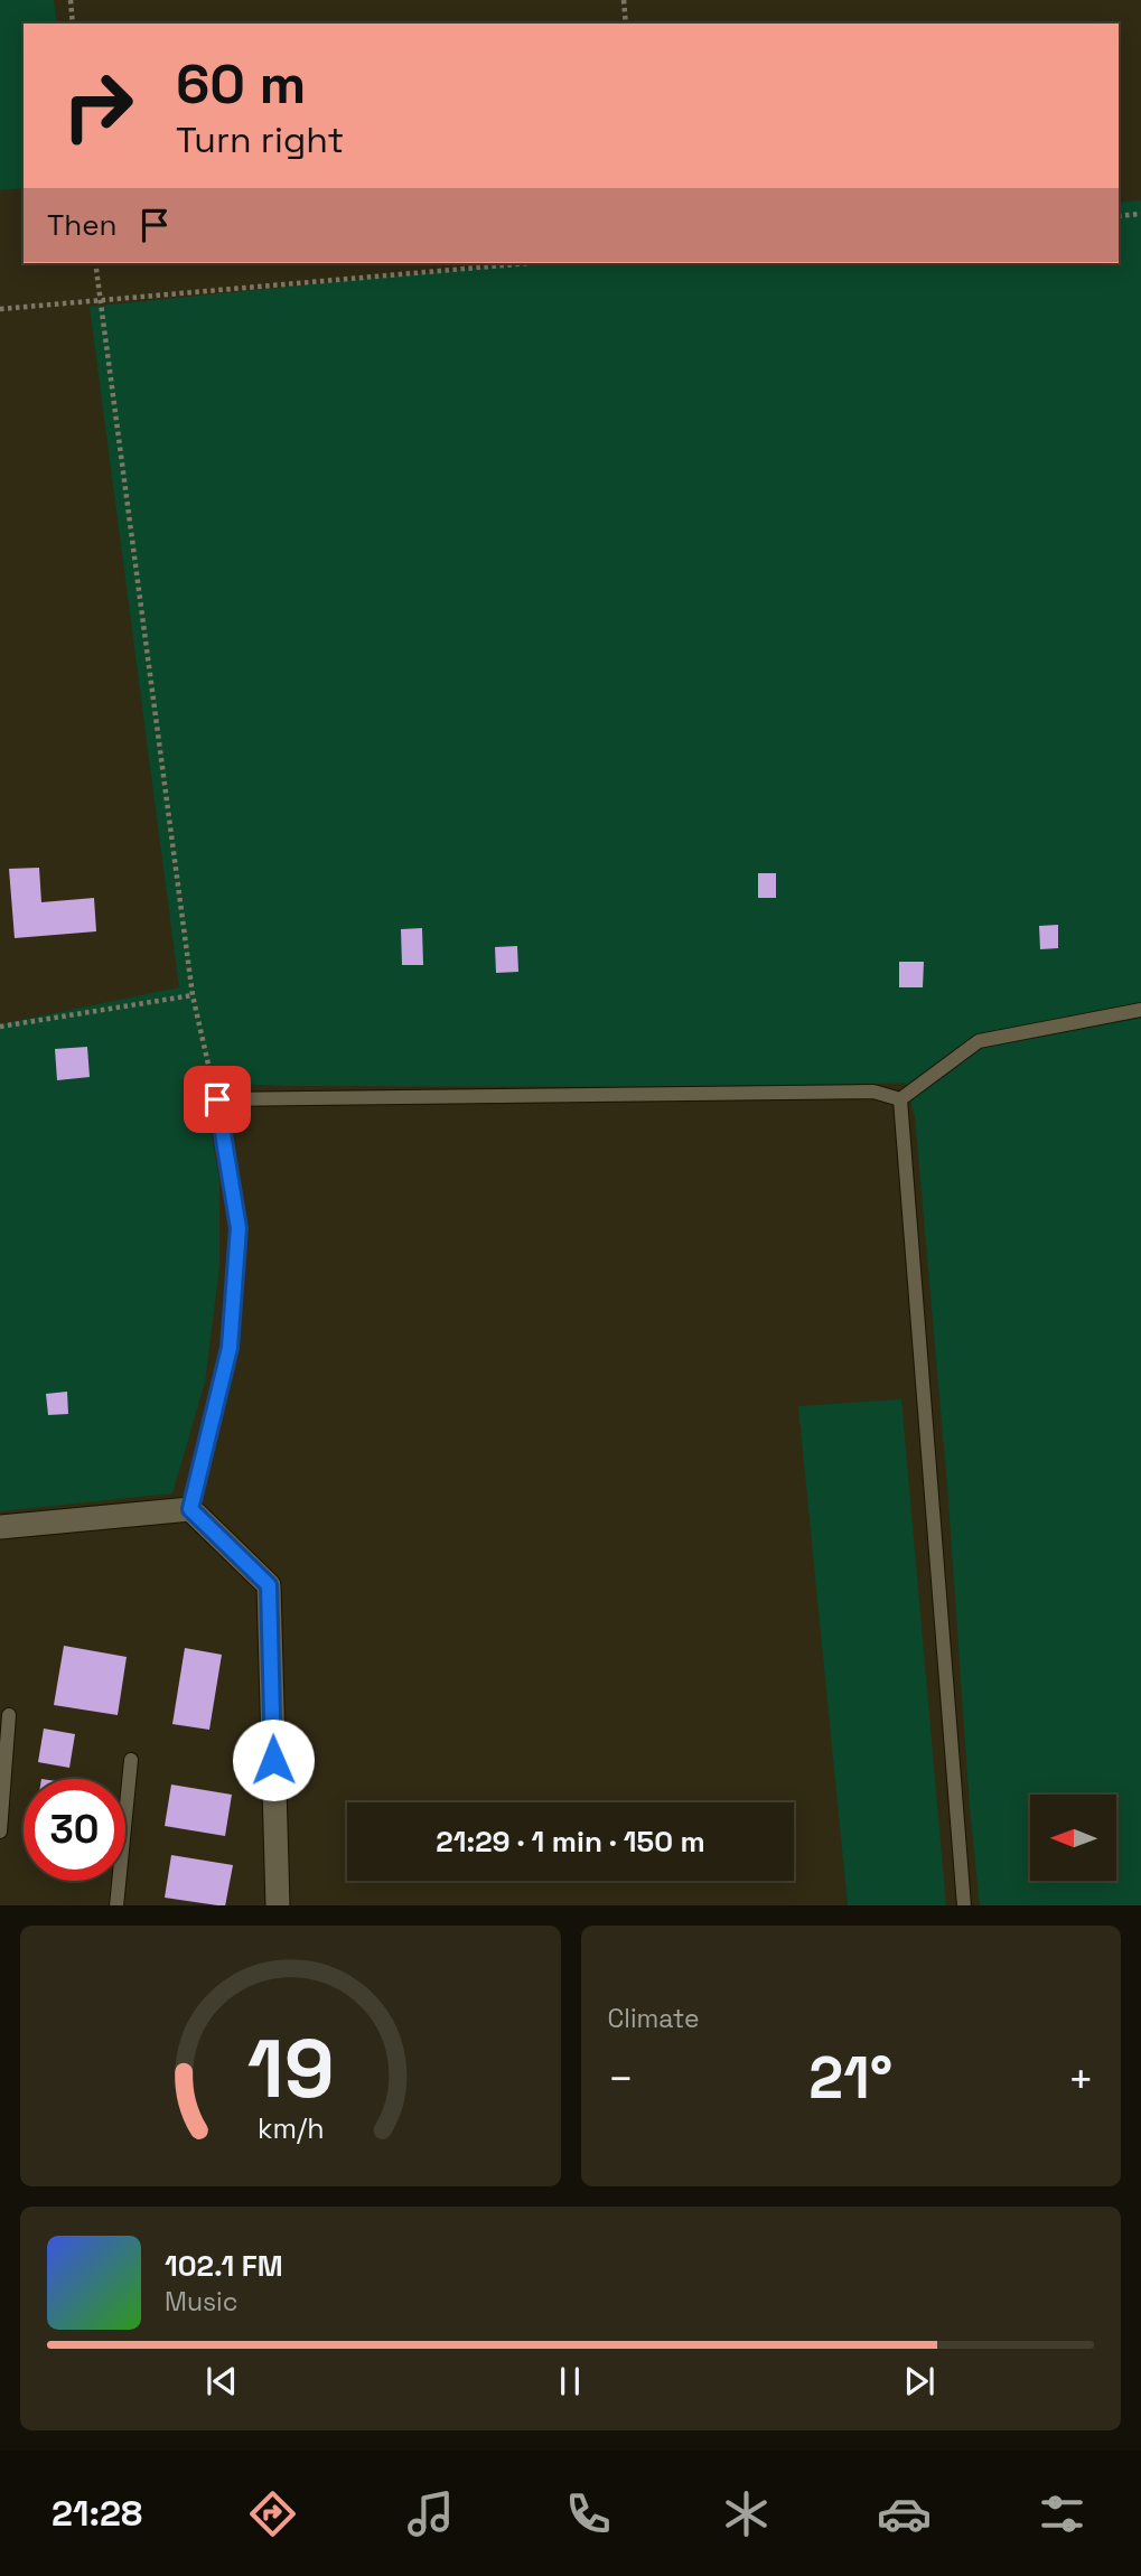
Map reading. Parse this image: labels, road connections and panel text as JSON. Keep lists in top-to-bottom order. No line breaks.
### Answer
{"north":"left","page":{"turn":["60 m","Turn right"],"then":"Then","limit":"30","trip":"21:29 · 1 min · 150 m","tile":"Climate","heat":["−","21°","+"],"song":["102.1 FM","Music"],"tabs":"21:28","gauge":["19","km/h"]}}
